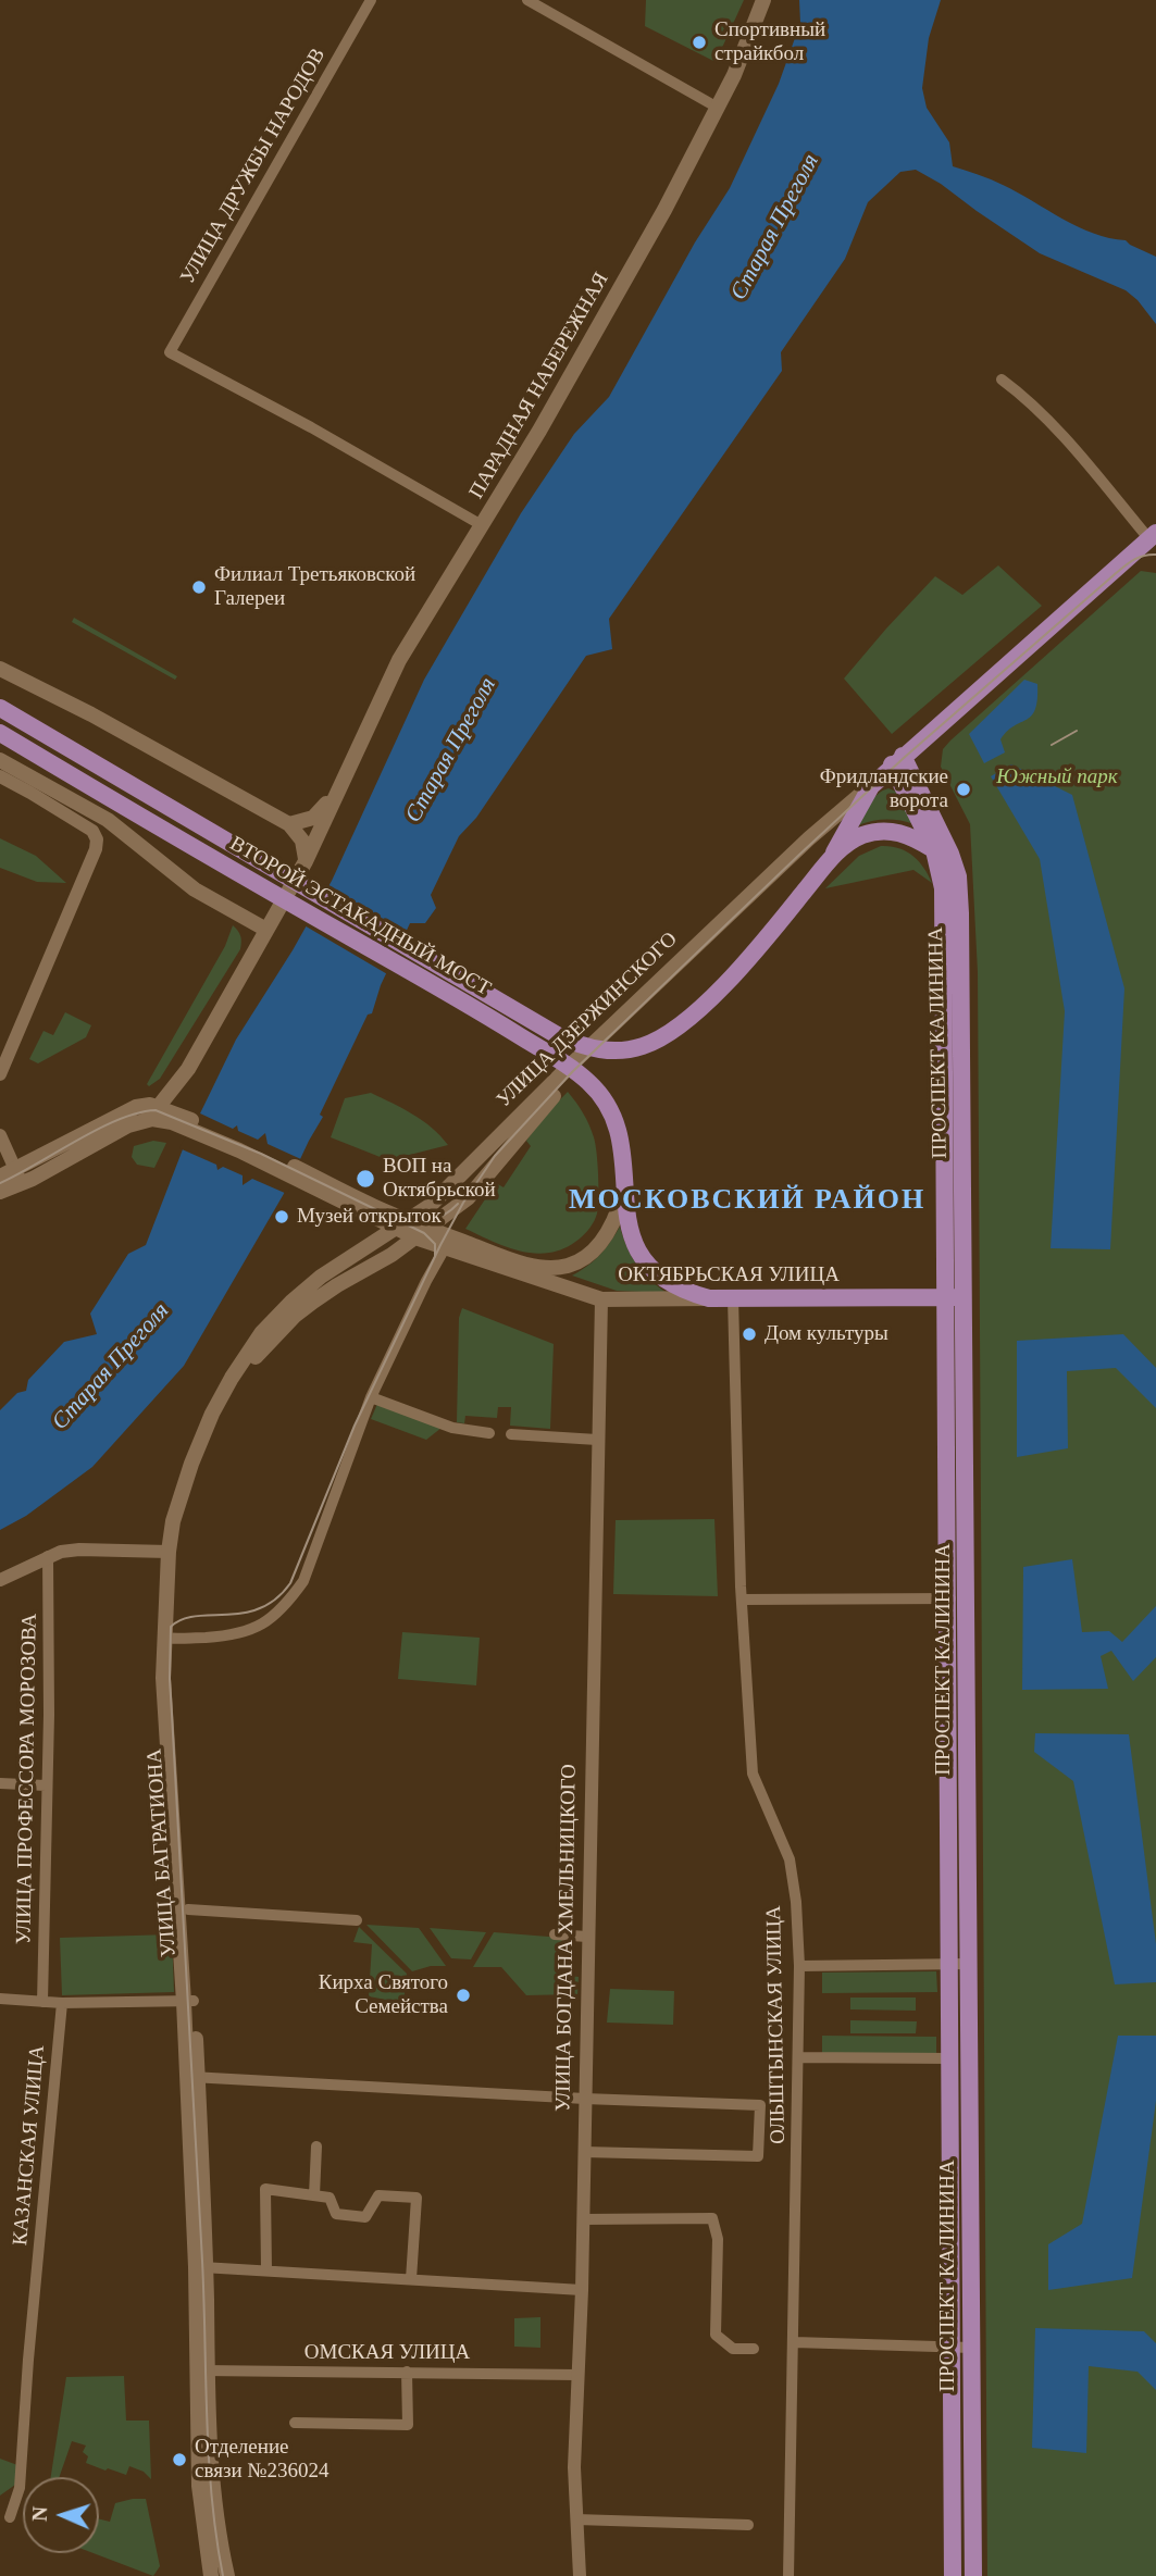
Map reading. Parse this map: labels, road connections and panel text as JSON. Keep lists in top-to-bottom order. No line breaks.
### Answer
{"streets":{"main road":["ПАРАДНАЯ НАБЕРЕЖНАЯ","ВТОРОЙ ЭСТАКАДНЫЙ МОСТ","УЛИЦА ДЗЕРЖИНСКОГО","ПРОСПЕКТ КАЛИНИНА","ОКТЯБРЬСКАЯ УЛИЦА","УЛИЦА БАГРАТИОНА"],"street":["УЛИЦА ДРУЖБЫ НАРОДОВ","УЛИЦА ПРОФЕССОРА МОРОЗОВА","УЛИЦА БОГДАНА ХМЕЛЬНИЦКОГО","ОЛЬШТЫНСКАЯ УЛИЦА","КАЗАНСКАЯ УЛИЦА","ОМСКАЯ УЛИЦА"]},"crossings":[["УЛИЦА ДРУЖБЫ НАРОДОВ","ПАРАДНАЯ НАБЕРЕЖНАЯ"],["ВТОРОЙ ЭСТАКАДНЫЙ МОСТ","УЛИЦА ДЗЕРЖИНСКОГО"],["ВТОРОЙ ЭСТАКАДНЫЙ МОСТ","ОКТЯБРЬСКАЯ УЛИЦА"],["ВТОРОЙ ЭСТАКАДНЫЙ МОСТ","УЛИЦА БАГРАТИОНА"],["УЛИЦА ДЗЕРЖИНСКОГО","ПРОСПЕКТ КАЛИНИНА"],["УЛИЦА ДЗЕРЖИНСКОГО","ОКТЯБРЬСКАЯ УЛИЦА"],["УЛИЦА ДЗЕРЖИНСКОГО","УЛИЦА БАГРАТИОНА"],["ПРОСПЕКТ КАЛИНИНА","ОКТЯБРЬСКАЯ УЛИЦА"],["ОКТЯБРЬСКАЯ УЛИЦА","УЛИЦА БАГРАТИОНА"],["ОКТЯБРЬСКАЯ УЛИЦА","УЛИЦА БОГДАНА ХМЕЛЬНИЦКОГО"],["ОКТЯБРЬСКАЯ УЛИЦА","ОЛЬШТЫНСКАЯ УЛИЦА"],["УЛИЦА БАГРАТИОНА","ОМСКАЯ УЛИЦА"],["УЛИЦА БОГДАНА ХМЕЛЬНИЦКОГО","ОМСКАЯ УЛИЦА"]],"districts":["МОСКОВСКИЙ РАЙОН"],"water":["Старая Преголя"],"parks":["Южный парк"],"places":["Спортивный страйкбол","Филиал Третьяковской Галереи","Фридландские ворота","ВОП на Октябрьской","Музей открыток","Дом культуры","Кирха Святого Семейства","Отделение связи №236024"],"north":"left"}
